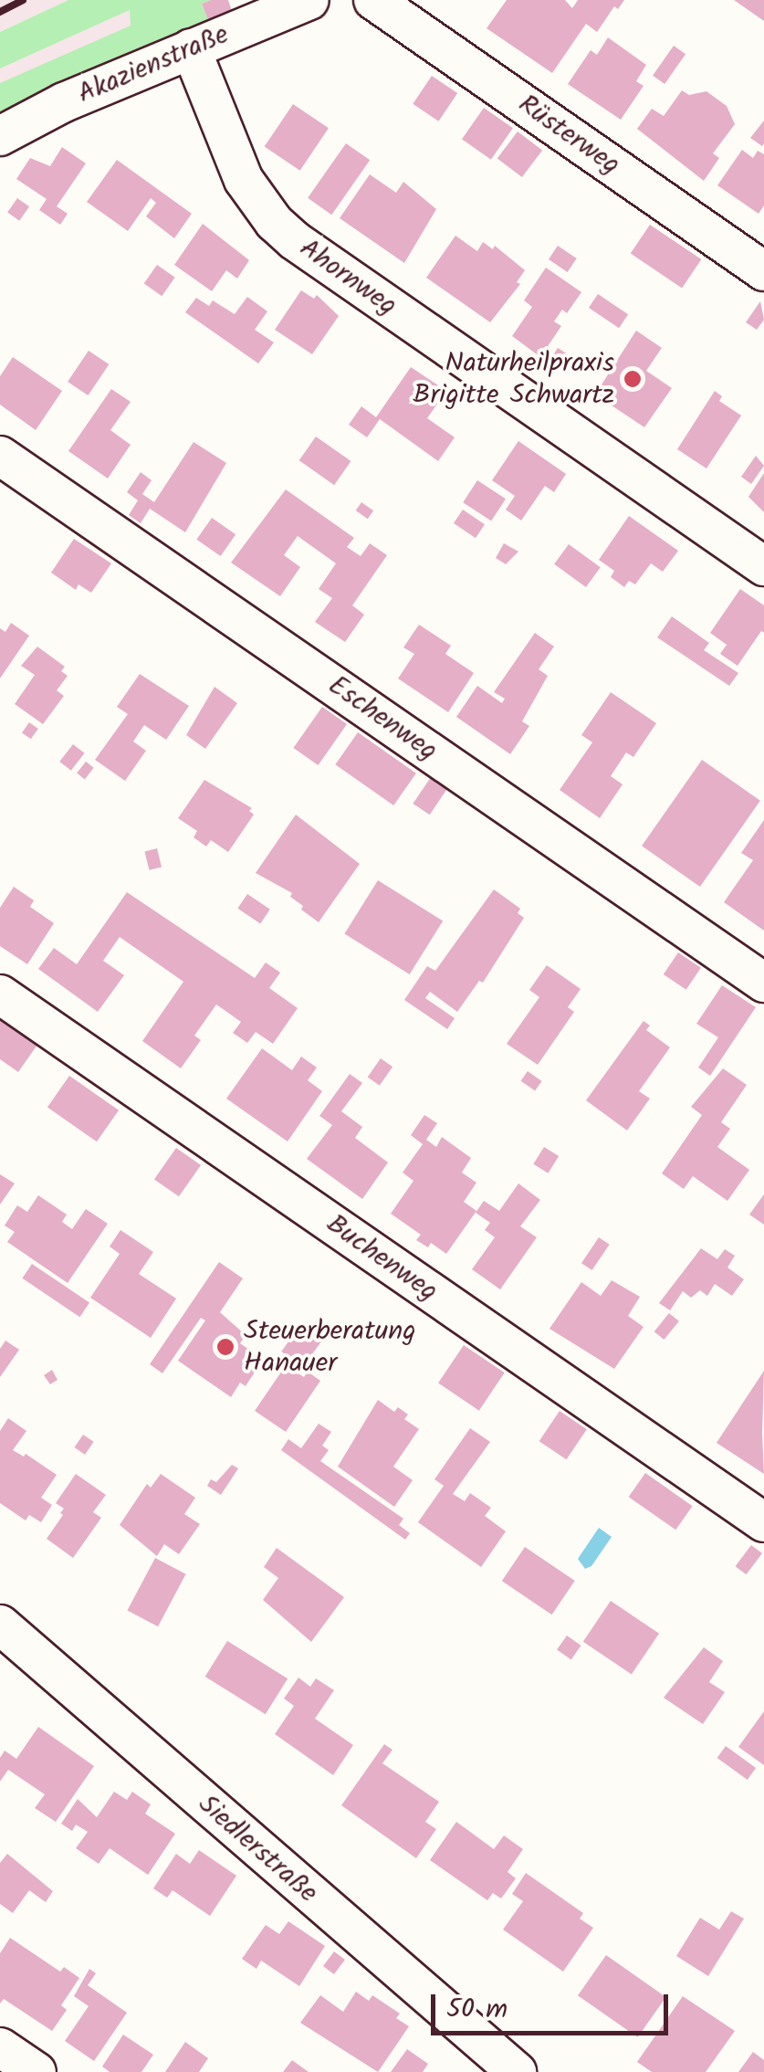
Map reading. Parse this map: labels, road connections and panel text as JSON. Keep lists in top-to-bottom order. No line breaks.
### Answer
{"streets":{"street":["Akazienstraße","Rüsterweg","Ahornweg","Eschenweg","Buchenweg","Siedlerstraße"]},"crossings":[["Akazienstraße","Ahornweg"]],"places":["Naturheilpraxis Brigitte Schwartz","Steuerberatung Hanauer"],"scale_bar":"50 m"}
